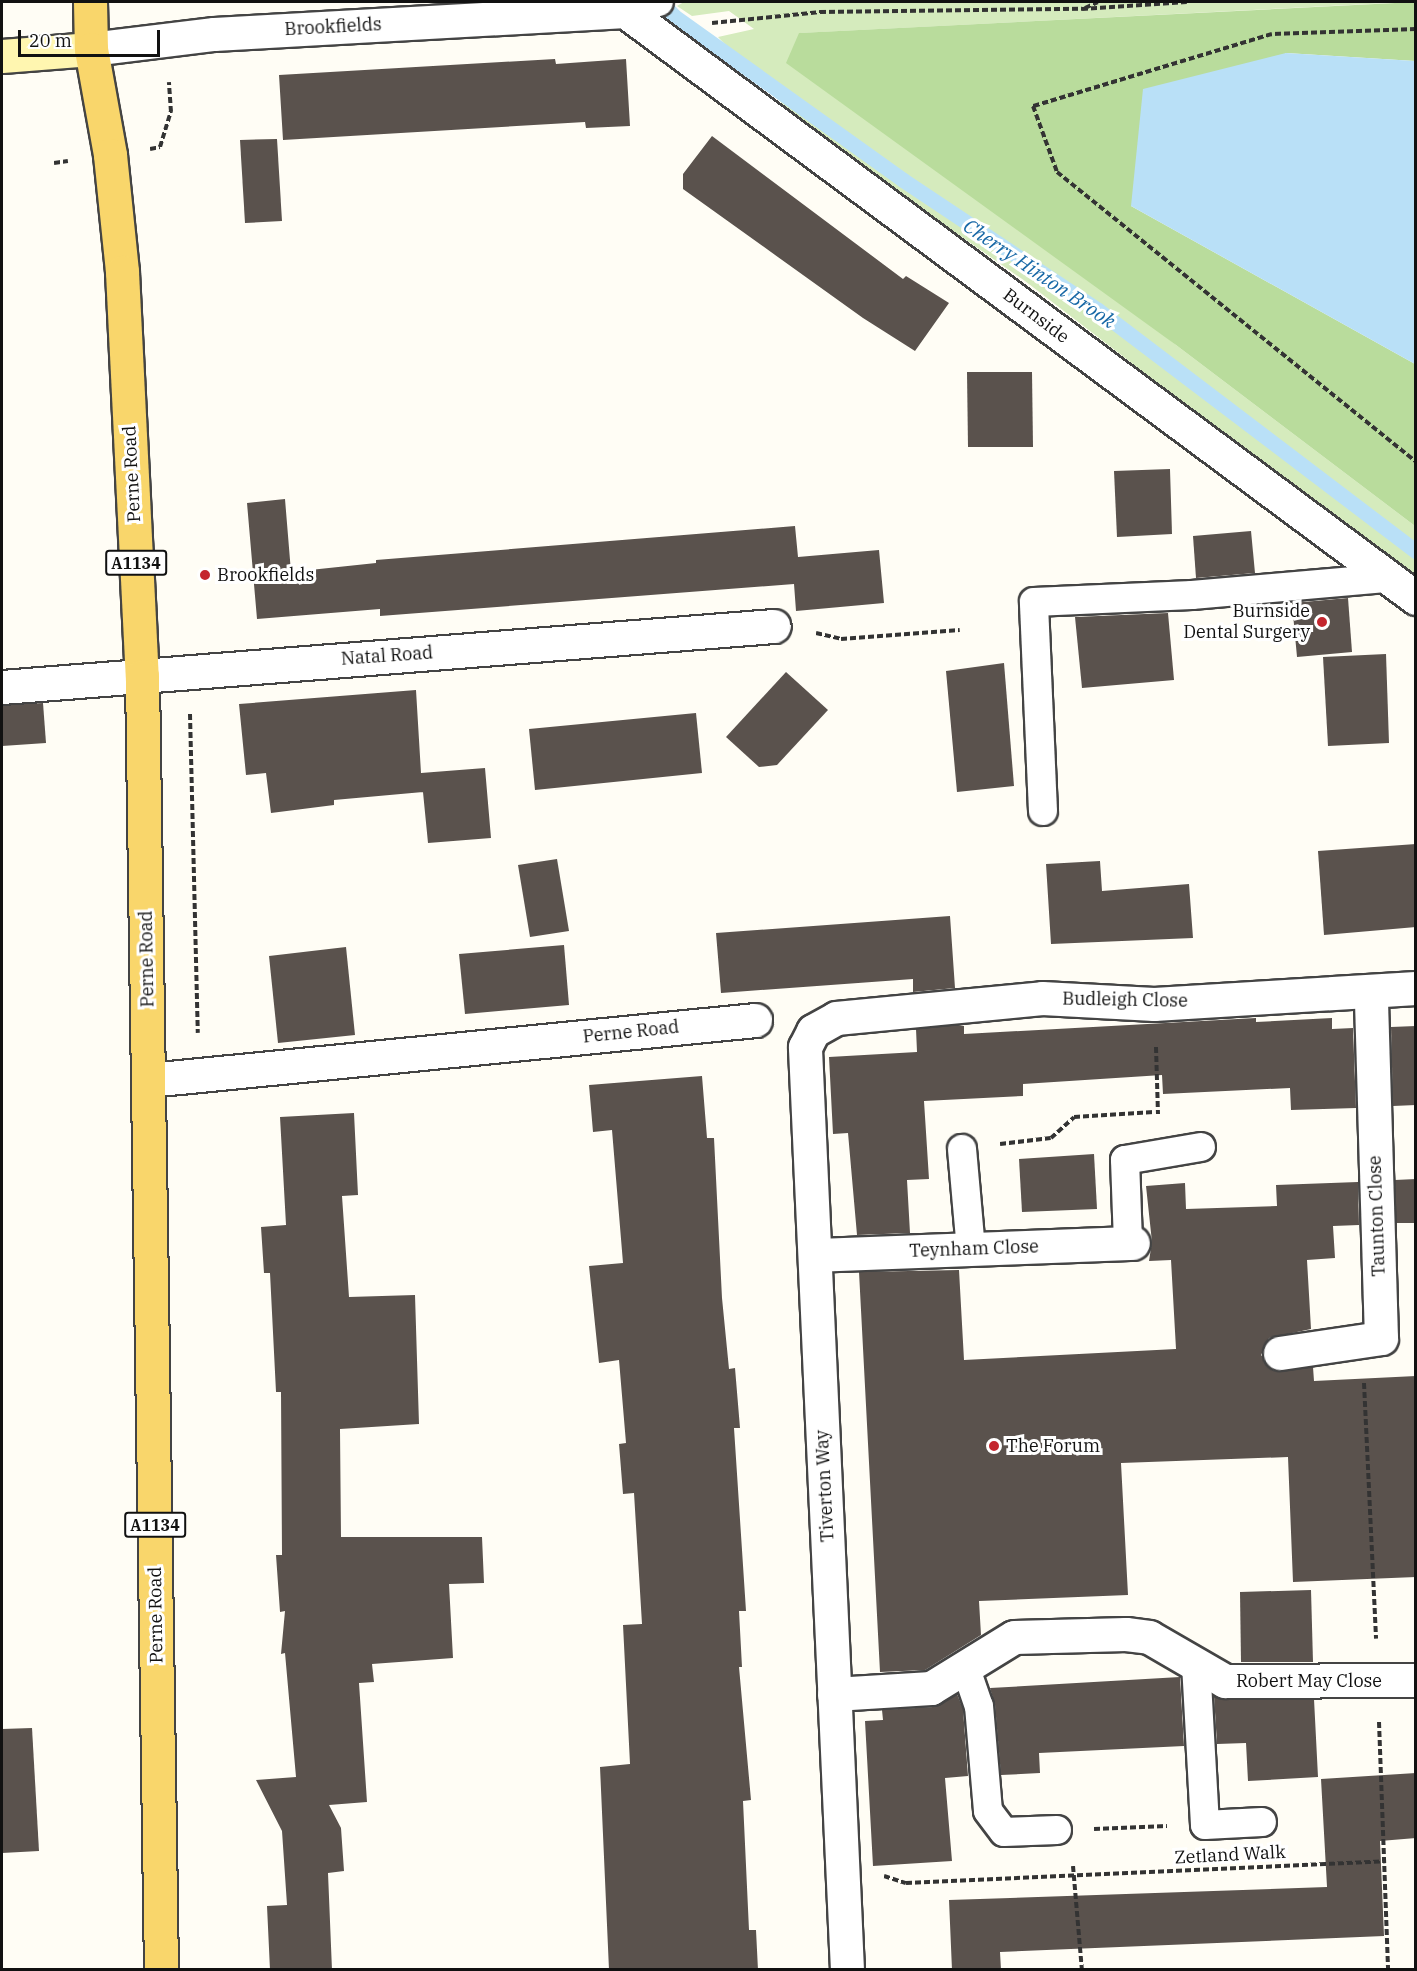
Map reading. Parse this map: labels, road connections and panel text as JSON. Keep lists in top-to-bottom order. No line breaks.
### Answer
{"streets":{"main road":["Perne Road","A1134"],"street":["Brookfields","Burnside","Natal Road","Budleigh Close","Taunton Close","Teynham Close","Tiverton Way","Robert May Close"],"path":["Zetland Walk"]},"crossings":[["Brookfields","Burnside"],["Brookfields","Perne Road"],["Brookfields","A1134"],["Perne Road","A1134"],["Perne Road","Natal Road"],["Budleigh Close","Taunton Close"],["Budleigh Close","Tiverton Way"],["Teynham Close","Tiverton Way"],["Tiverton Way","Robert May Close"],["Tiverton Way","Zetland Walk"]],"water":["Cherry Hinton Brook"],"places":["Brookfields","Burnside Dental Surgery","The Forum"],"scale_bar":"20 m"}
